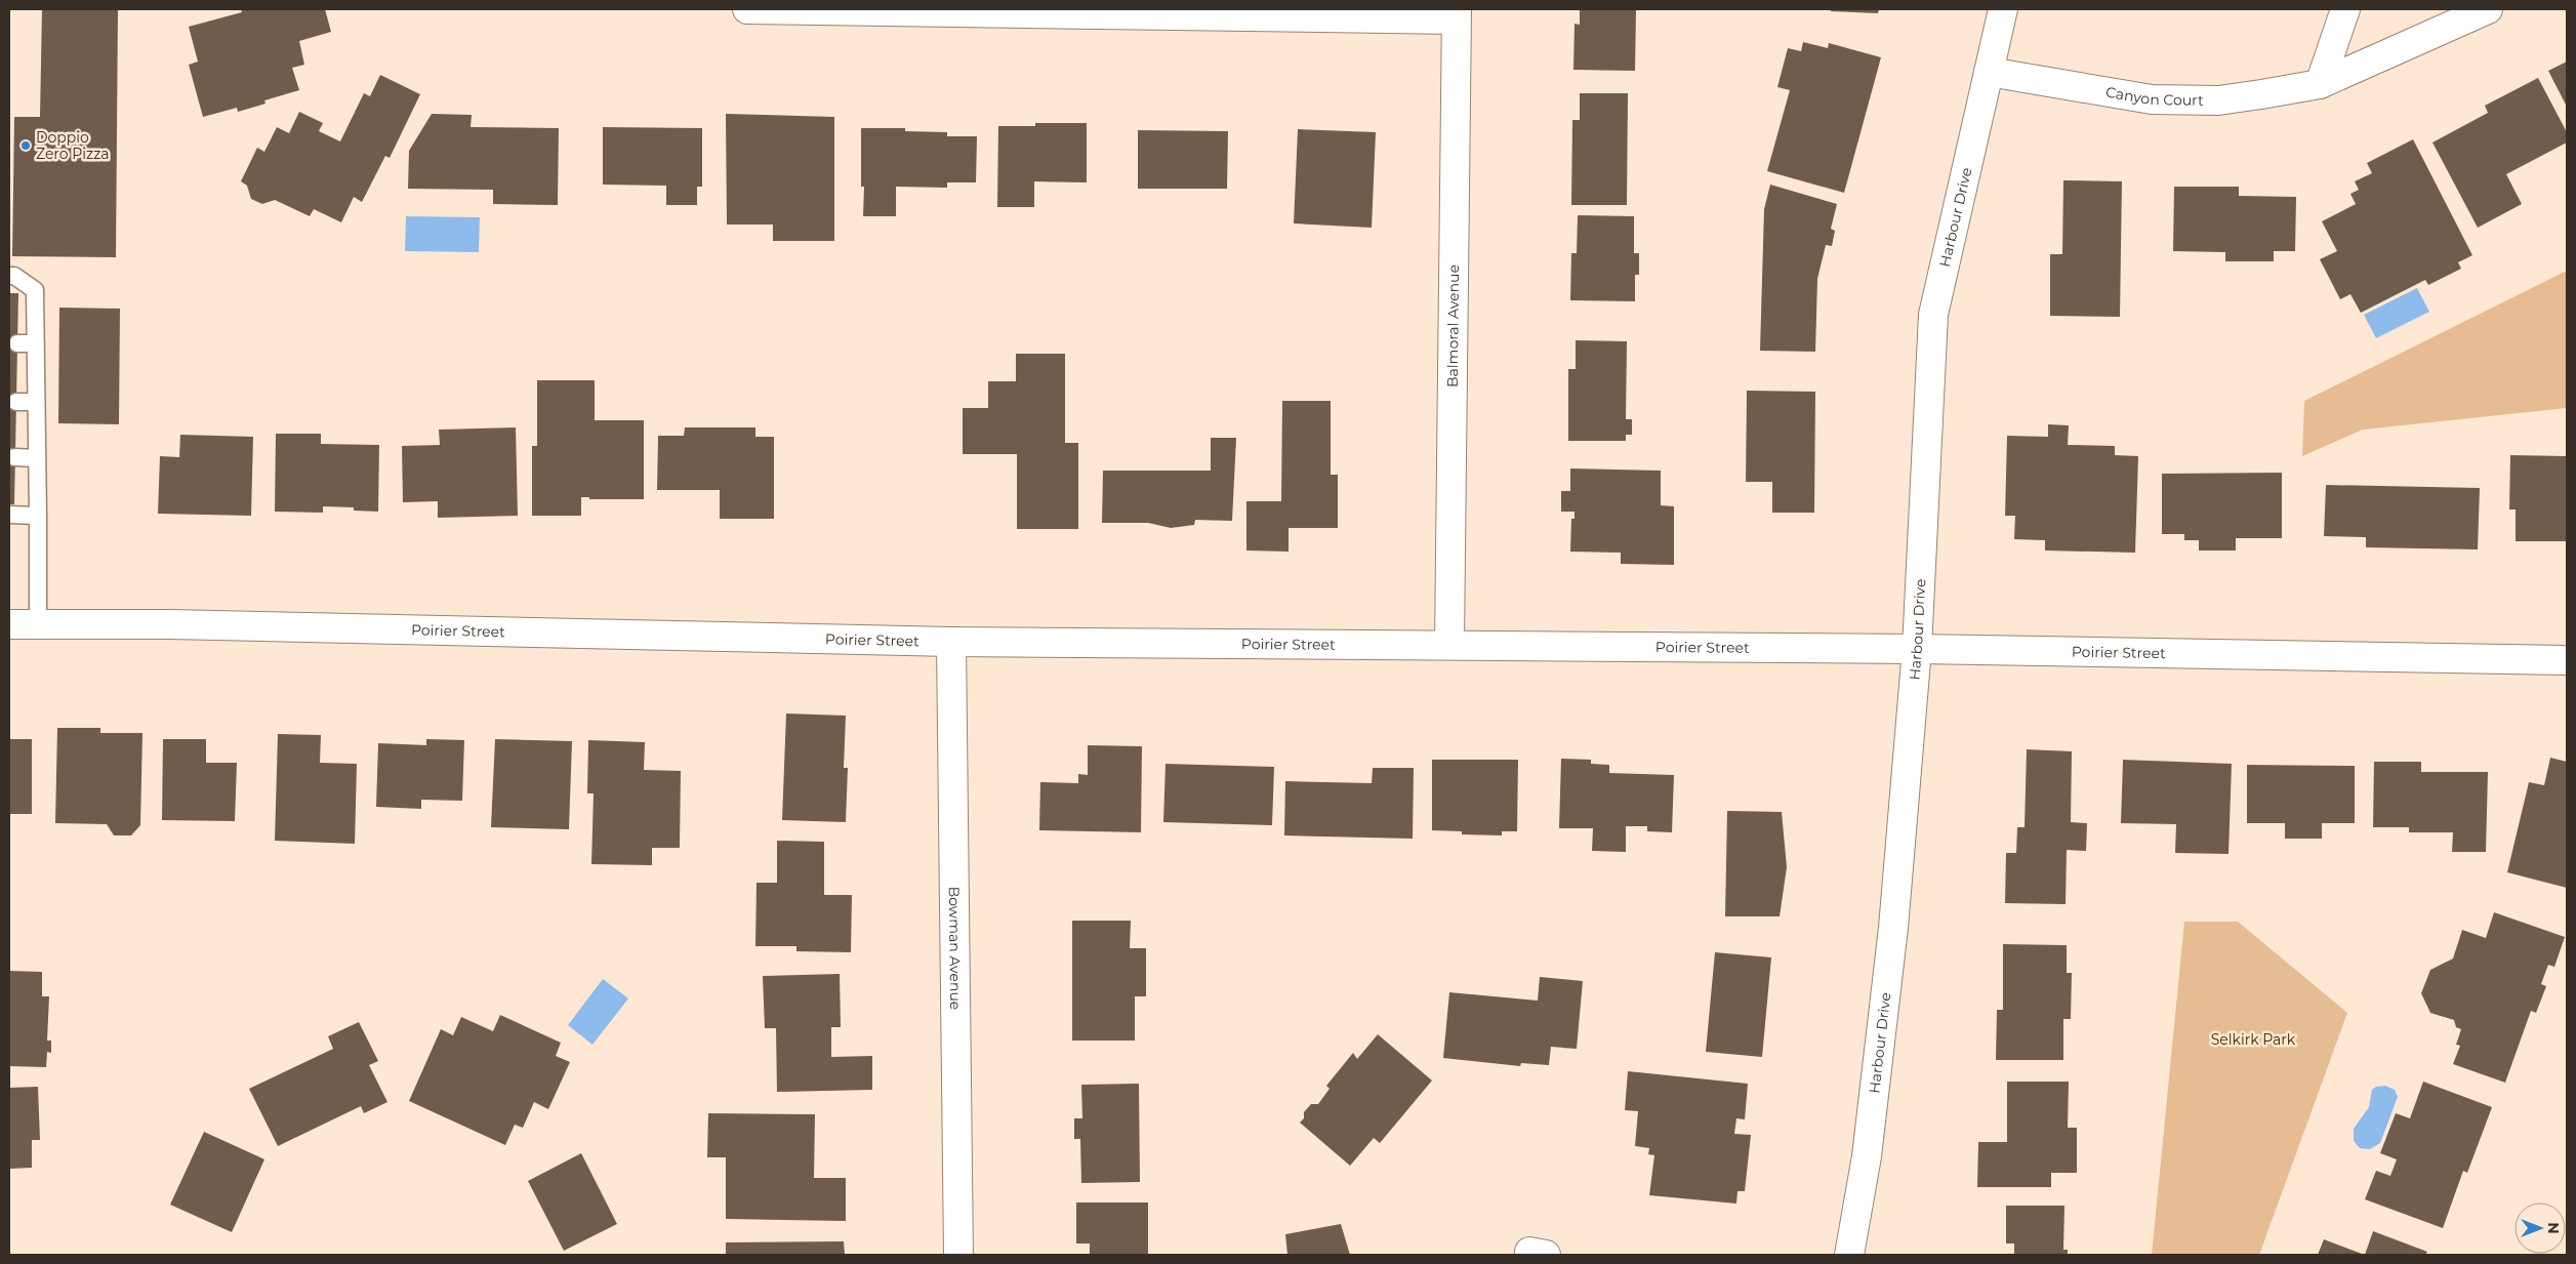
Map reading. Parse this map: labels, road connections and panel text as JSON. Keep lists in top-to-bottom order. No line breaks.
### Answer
{"streets":{"street":["Canyon Court","Harbour Drive","Balmoral Avenue","Poirier Street","Bowman Avenue"]},"crossings":[["Canyon Court","Harbour Drive"],["Harbour Drive","Poirier Street"],["Balmoral Avenue","Poirier Street"],["Poirier Street","Bowman Avenue"]],"parks":["Selkirk Park"],"places":["Doppio Zero Pizza"],"north":"right"}
